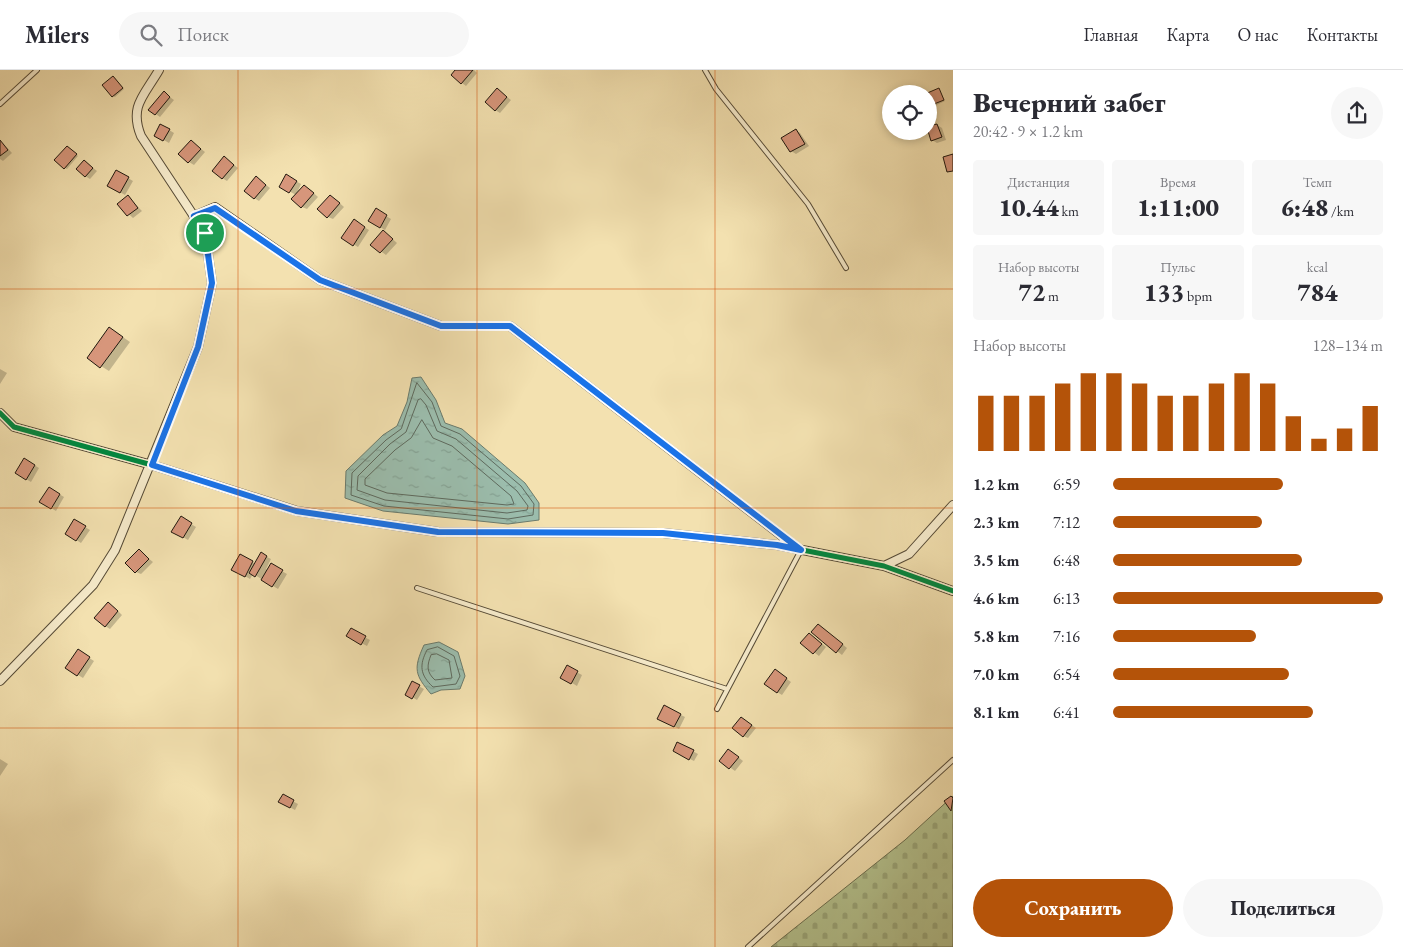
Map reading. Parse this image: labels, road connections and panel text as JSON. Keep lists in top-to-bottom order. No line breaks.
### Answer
{"page":{"header":"Milers","search":"Поиск","nav":["Главная","Карта","О нас","Контакты"],"heading":["Вечерний забег","20:42 · 9 × 1.2 km"],"stats":[["Дистанция","10.44 km"],["Время","1:11:00"],["Темп","6:48 /km"],["Набор высоты","72 m"],["Пульс","133 bpm"],["kcal","784"]],"chart":["Набор высоты","128–134 m"],"list":[{"name":"1.2 km","note":"6:59"},{"name":"2.3 km","note":"7:12"},{"name":"3.5 km","note":"6:48"},{"name":"4.6 km","note":"6:13"},{"name":"5.8 km","note":"7:16"},{"name":"7.0 km","note":"6:54"},{"name":"8.1 km","note":"6:41"}],"buttons":["Сохранить","Поделиться"]}}
